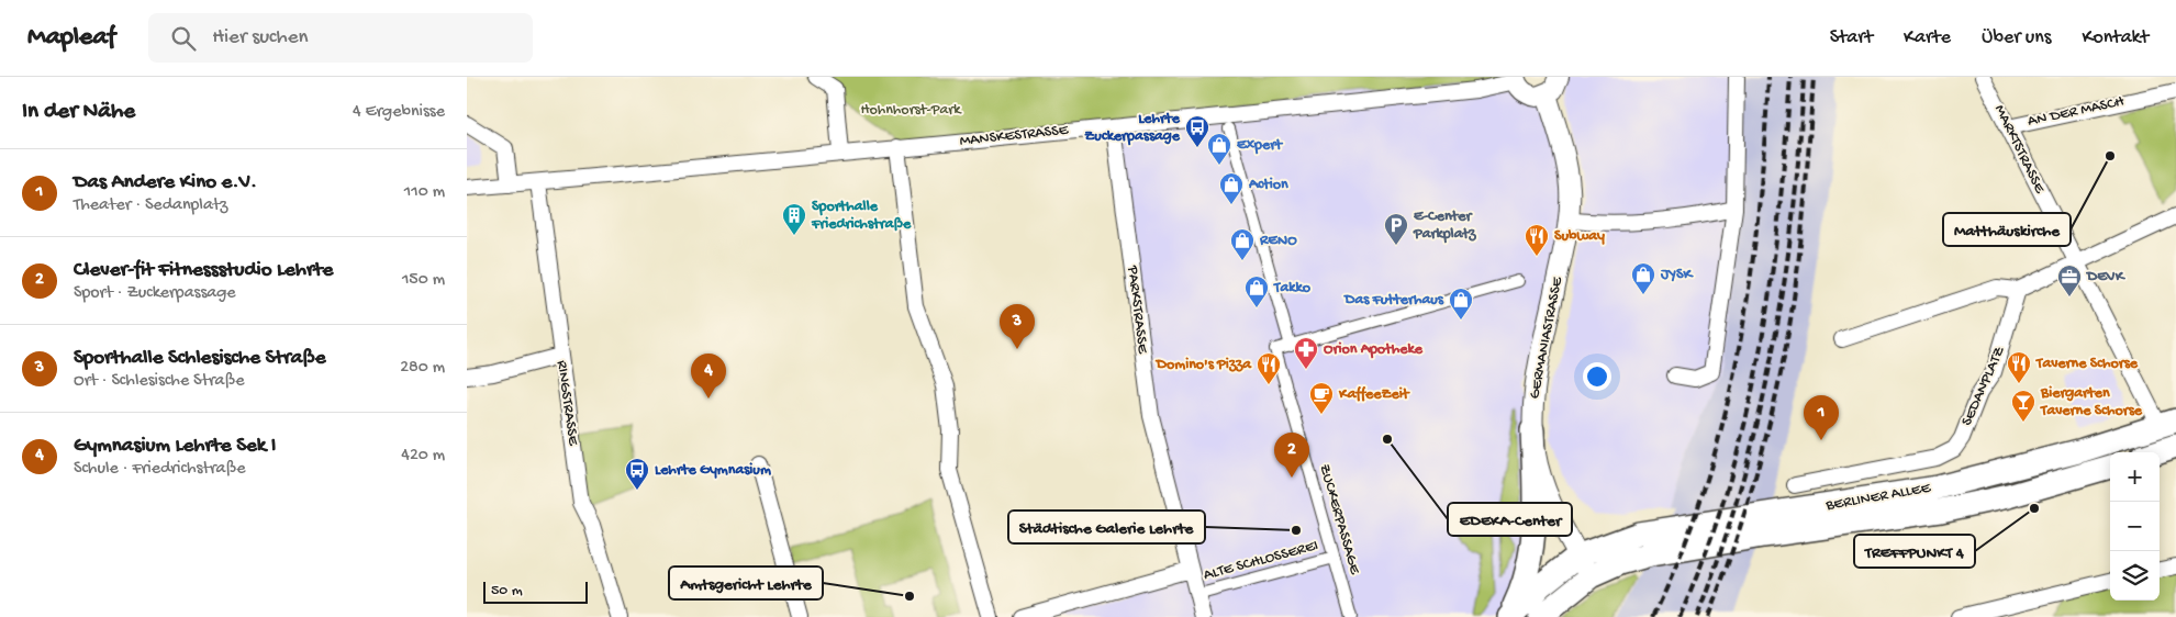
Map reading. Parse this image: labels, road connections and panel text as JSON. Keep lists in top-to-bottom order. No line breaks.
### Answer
{"streets":{"main road":["BERLINER ALLEE"],"street":["AN DER MASCH","MANSKESTRASSE","MARKTSTRASSE","PARKSTRASSE","GERMANIASTRASSE","SEDANPLATZ","RINGSTRASSE","ZUCKERPASSAGE","ALTE SCHLOSSEREI"]},"crossings":[["AN DER MASCH","MARKTSTRASSE"],["MANSKESTRASSE","PARKSTRASSE"],["MANSKESTRASSE","RINGSTRASSE"],["MARKTSTRASSE","BERLINER ALLEE"],["PARKSTRASSE","ALTE SCHLOSSEREI"],["GERMANIASTRASSE","BERLINER ALLEE"],["ZUCKERPASSAGE","ALTE SCHLOSSEREI"]],"parks":["Hohnhorst-Park"],"places":{"bus stop":["Lehrte Zuckerpassage","Lehrte Gymnasium"],"other":["Matthäuskirche","EDEKA-Center","TREFFPUNKT 4","Städtische Galerie Lehrte","Amtsgericht Lehrte"],"shop":["Expert","Action","RENO","JYSK","Takko","Das Futterhaus"],"building":["Sporthalle Friedrichstraße"],"parking":["E-Center Parkplatz"],"restaurant":["Subway","Taverne Schorse","Domino's Pizza"],"office":["DEVK"],"pharmacy":["Orion Apotheke"],"cafe":["KaffeeZeit"],"bar":["Biergarten Taverne Schorse"]},"scale_bar":"50 m","page":{"header":"Mapleaf","search":"Hier suchen","nav":["Start","Karte","Über uns","Kontakt"],"heading":["In der Nähe","4 Ergebnisse"],"list":[{"mark":"1","name":"Das Andere Kino e.V.","note":"Theater · Sedanplatz","value":"110 m"},{"mark":"2","name":"Clever-fit Fitnessstudio Lehrte","note":"Sport · Zuckerpassage","value":"150 m"},{"mark":"3","name":"Sporthalle Schlesische Straße","note":"Ort · Schlesische Straße","value":"280 m"},{"mark":"4","name":"Gymnasium Lehrte Sek I","note":"Schule · Friedrichstraße","value":"420 m"}],"pins":["3","4","1","2"],"map_buttons":["+","−"],"scale":"50 m"}}
